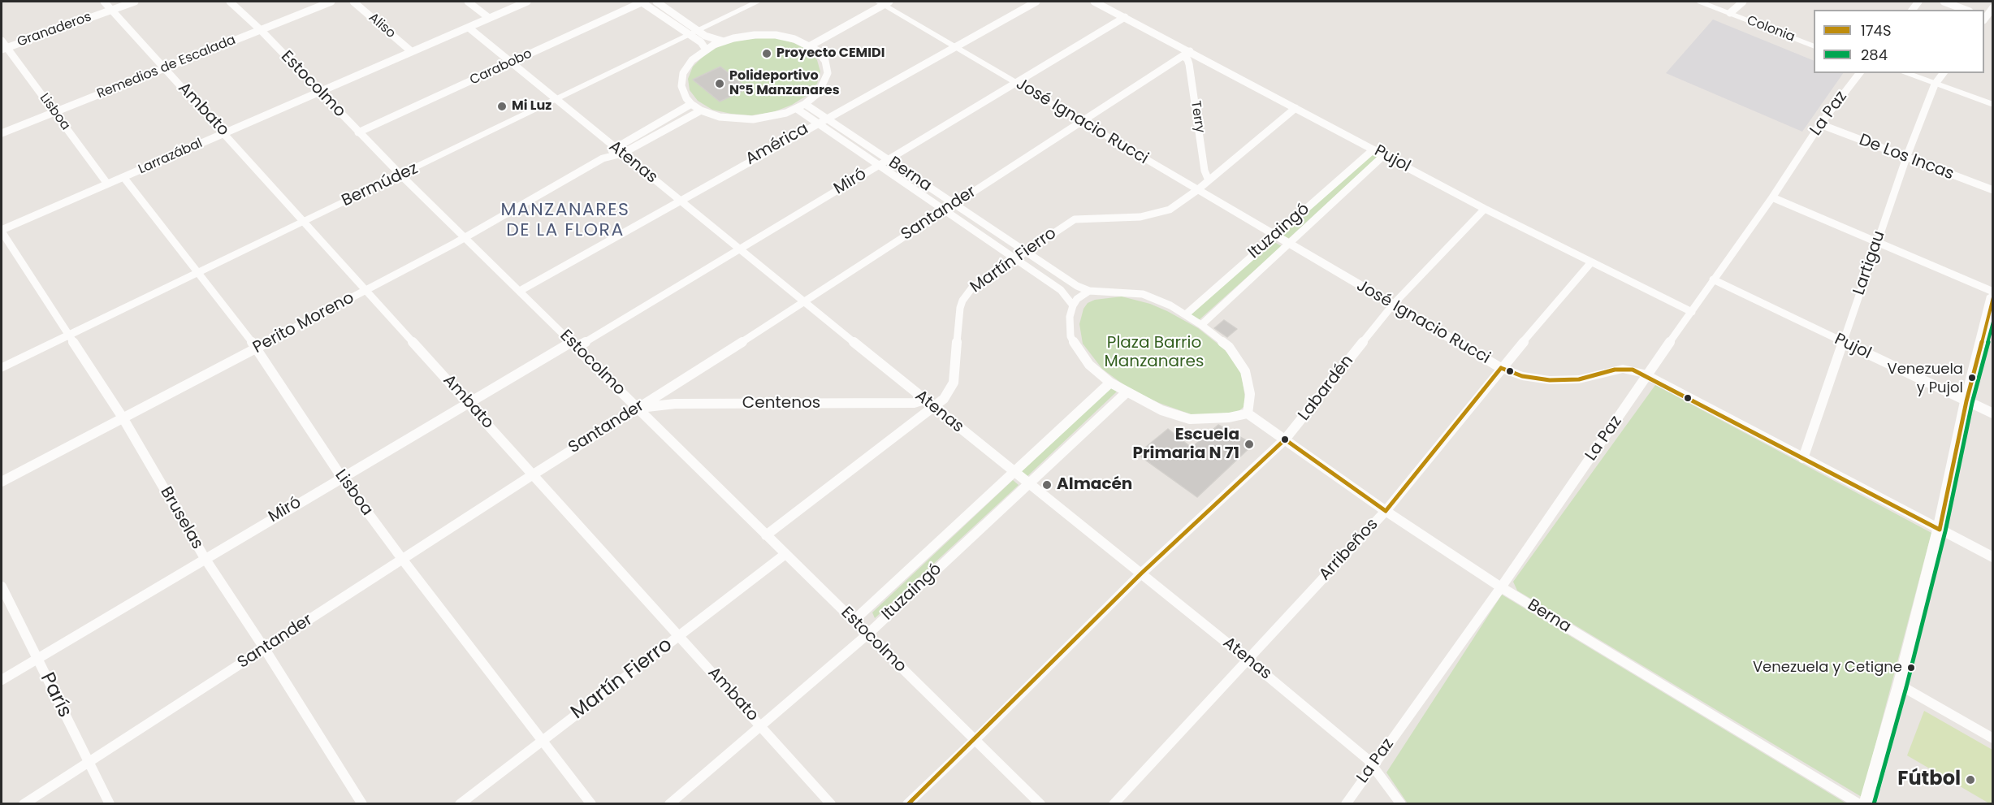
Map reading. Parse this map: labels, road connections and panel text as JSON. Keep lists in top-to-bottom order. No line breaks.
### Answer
{"streets":{"street":["Aliso","Colonia","Granaderos","Remedios de Escalada","Carabobo","Estocolmo","Ambato","Lisboa","La Paz","Terry","José Ignacio Rucci","América","Larrazábal","De Los Incas","Pujol","Atenas","Berna","Miró","Bermúdez","Santander","Ituzaingó","Martín Fierro","Lartigau","Perito Moreno","Labardén","Centenos","Bruselas","Arribeños","París"]},"crossings":[["Aliso","Larrazábal"],["Granaderos","Ambato"],["Granaderos","Lisboa"],["Remedios de Escalada","Estocolmo"],["Remedios de Escalada","Ambato"],["Remedios de Escalada","Lisboa"],["Carabobo","Estocolmo"],["Carabobo","Atenas"],["Estocolmo","América"],["Estocolmo","Larrazábal"],["Estocolmo","Miró"],["Estocolmo","Bermúdez"],["Estocolmo","Santander"],["Estocolmo","Ituzaingó"],["Estocolmo","Martín Fierro"],["Estocolmo","Perito Moreno"],["Estocolmo","Labardén"],["Estocolmo","Centenos"],["Ambato","Larrazábal"],["Ambato","Miró"],["Ambato","Bermúdez"],["Ambato","Santander"],["Ambato","Ituzaingó"],["Ambato","Martín Fierro"],["Ambato","Perito Moreno"],["Lisboa","Larrazábal"],["Lisboa","Miró"],["Lisboa","Bermúdez"],["Lisboa","Santander"],["Lisboa","Martín Fierro"],["Lisboa","Perito Moreno"],["La Paz","José Ignacio Rucci"],["La Paz","De Los Incas"],["La Paz","Pujol"],["La Paz","Atenas"],["La Paz","Berna"],["Terry","Pujol"],["Terry","Santander"],["Terry","Martín Fierro"],["José Ignacio Rucci","América"],["José Ignacio Rucci","Miró"],["José Ignacio Rucci","Santander"],["José Ignacio Rucci","Ituzaingó"],["José Ignacio Rucci","Martín Fierro"],["José Ignacio Rucci","Lartigau"],["José Ignacio Rucci","Labardén"],["José Ignacio Rucci","Arribeños"],["América","Atenas"],["América","Berna"],["Larrazábal","Atenas"],["Larrazábal","Bruselas"],["De Los Incas","Lartigau"],["Pujol","Miró"],["Pujol","Santander"],["Pujol","Ituzaingó"],["Pujol","Martín Fierro"],["Pujol","Lartigau"],["Pujol","Labardén"],["Pujol","Arribeños"],["Atenas","Miró"],["Atenas","Bermúdez"],["Atenas","Santander"],["Atenas","Ituzaingó"],["Atenas","Martín Fierro"],["Atenas","Perito Moreno"],["Atenas","Labardén"],["Atenas","Centenos"],["Atenas","Arribeños"],["Berna","Miró"],["Berna","Santander"],["Berna","Ituzaingó"],["Berna","Martín Fierro"],["Berna","Perito Moreno"],["Berna","Labardén"],["Berna","Arribeños"],["Miró","Bruselas"],["Miró","París"],["Bermúdez","Bruselas"],["Santander","Centenos"],["Santander","Bruselas"],["Santander","París"],["Perito Moreno","Bruselas"]],"districts":["MANZANARES DE LA FLORA"],"parks":["Plaza Barrio Manzanares"],"places":["Proyecto CEMIDI","Polideportivo Nº5 Manzanares","Mi Luz","Venezuela y Pujol","Escuela Primaria N 71","Almacén","Venezuela y Cetigne","Fútbol"],"lines":["transit line 174S","transit line 284"],"legend":["174S","284"]}
